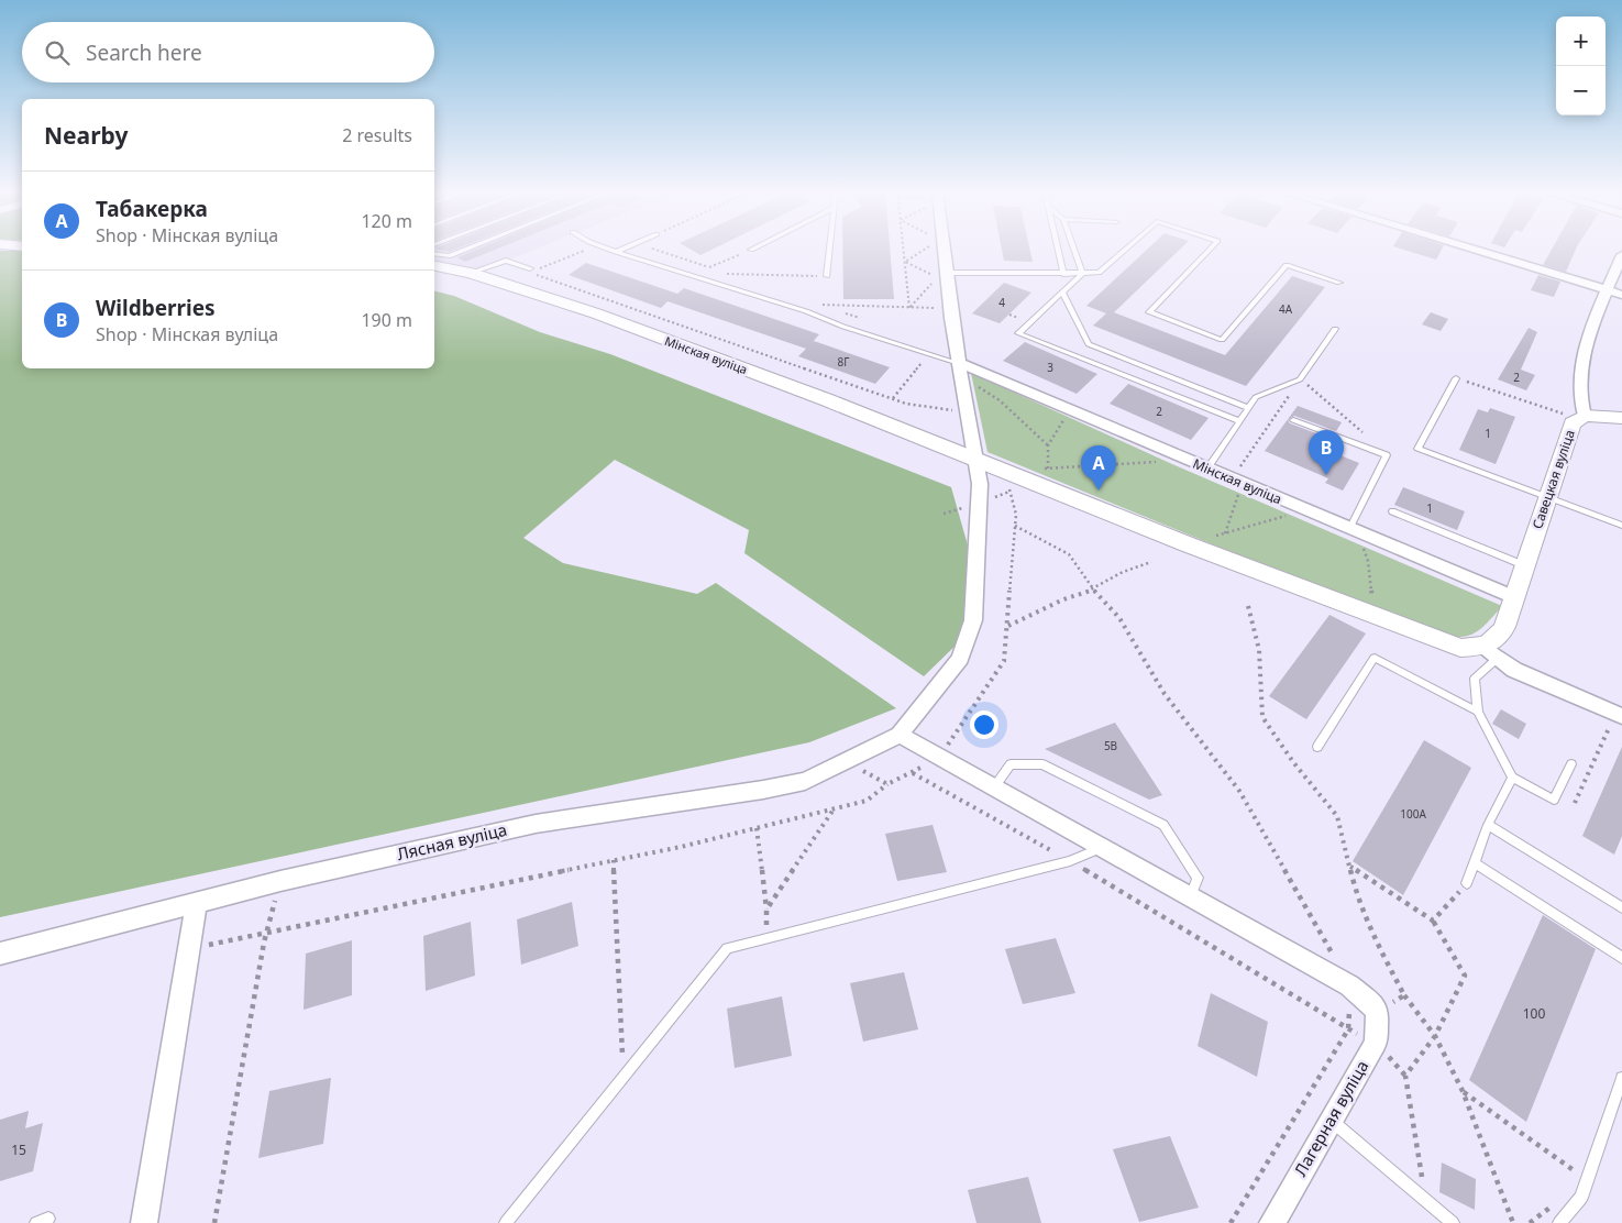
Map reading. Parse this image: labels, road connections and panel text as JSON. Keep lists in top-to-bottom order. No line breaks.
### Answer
{"streets":{"main road":["Мінская вуліца","Савецкая вуліца"],"street":["Лясная вуліца","Лагерная вуліца"]},"crossings":[["Мінская вуліца","Савецкая вуліца"]],"house_numbers":["4","4А","8Г","3","2","2","1","1","5В","100А","100","15"],"page":{"map_buttons":["+","−"],"search":"Search here","heading":["Nearby","2 results"],"list":[{"mark":"A","name":"Табакерка","note":"Shop · Мінская вуліца","value":"120 m"},{"mark":"B","name":"Wildberries","note":"Shop · Мінская вуліца","value":"190 m"}],"pins":["B","A"]}}
